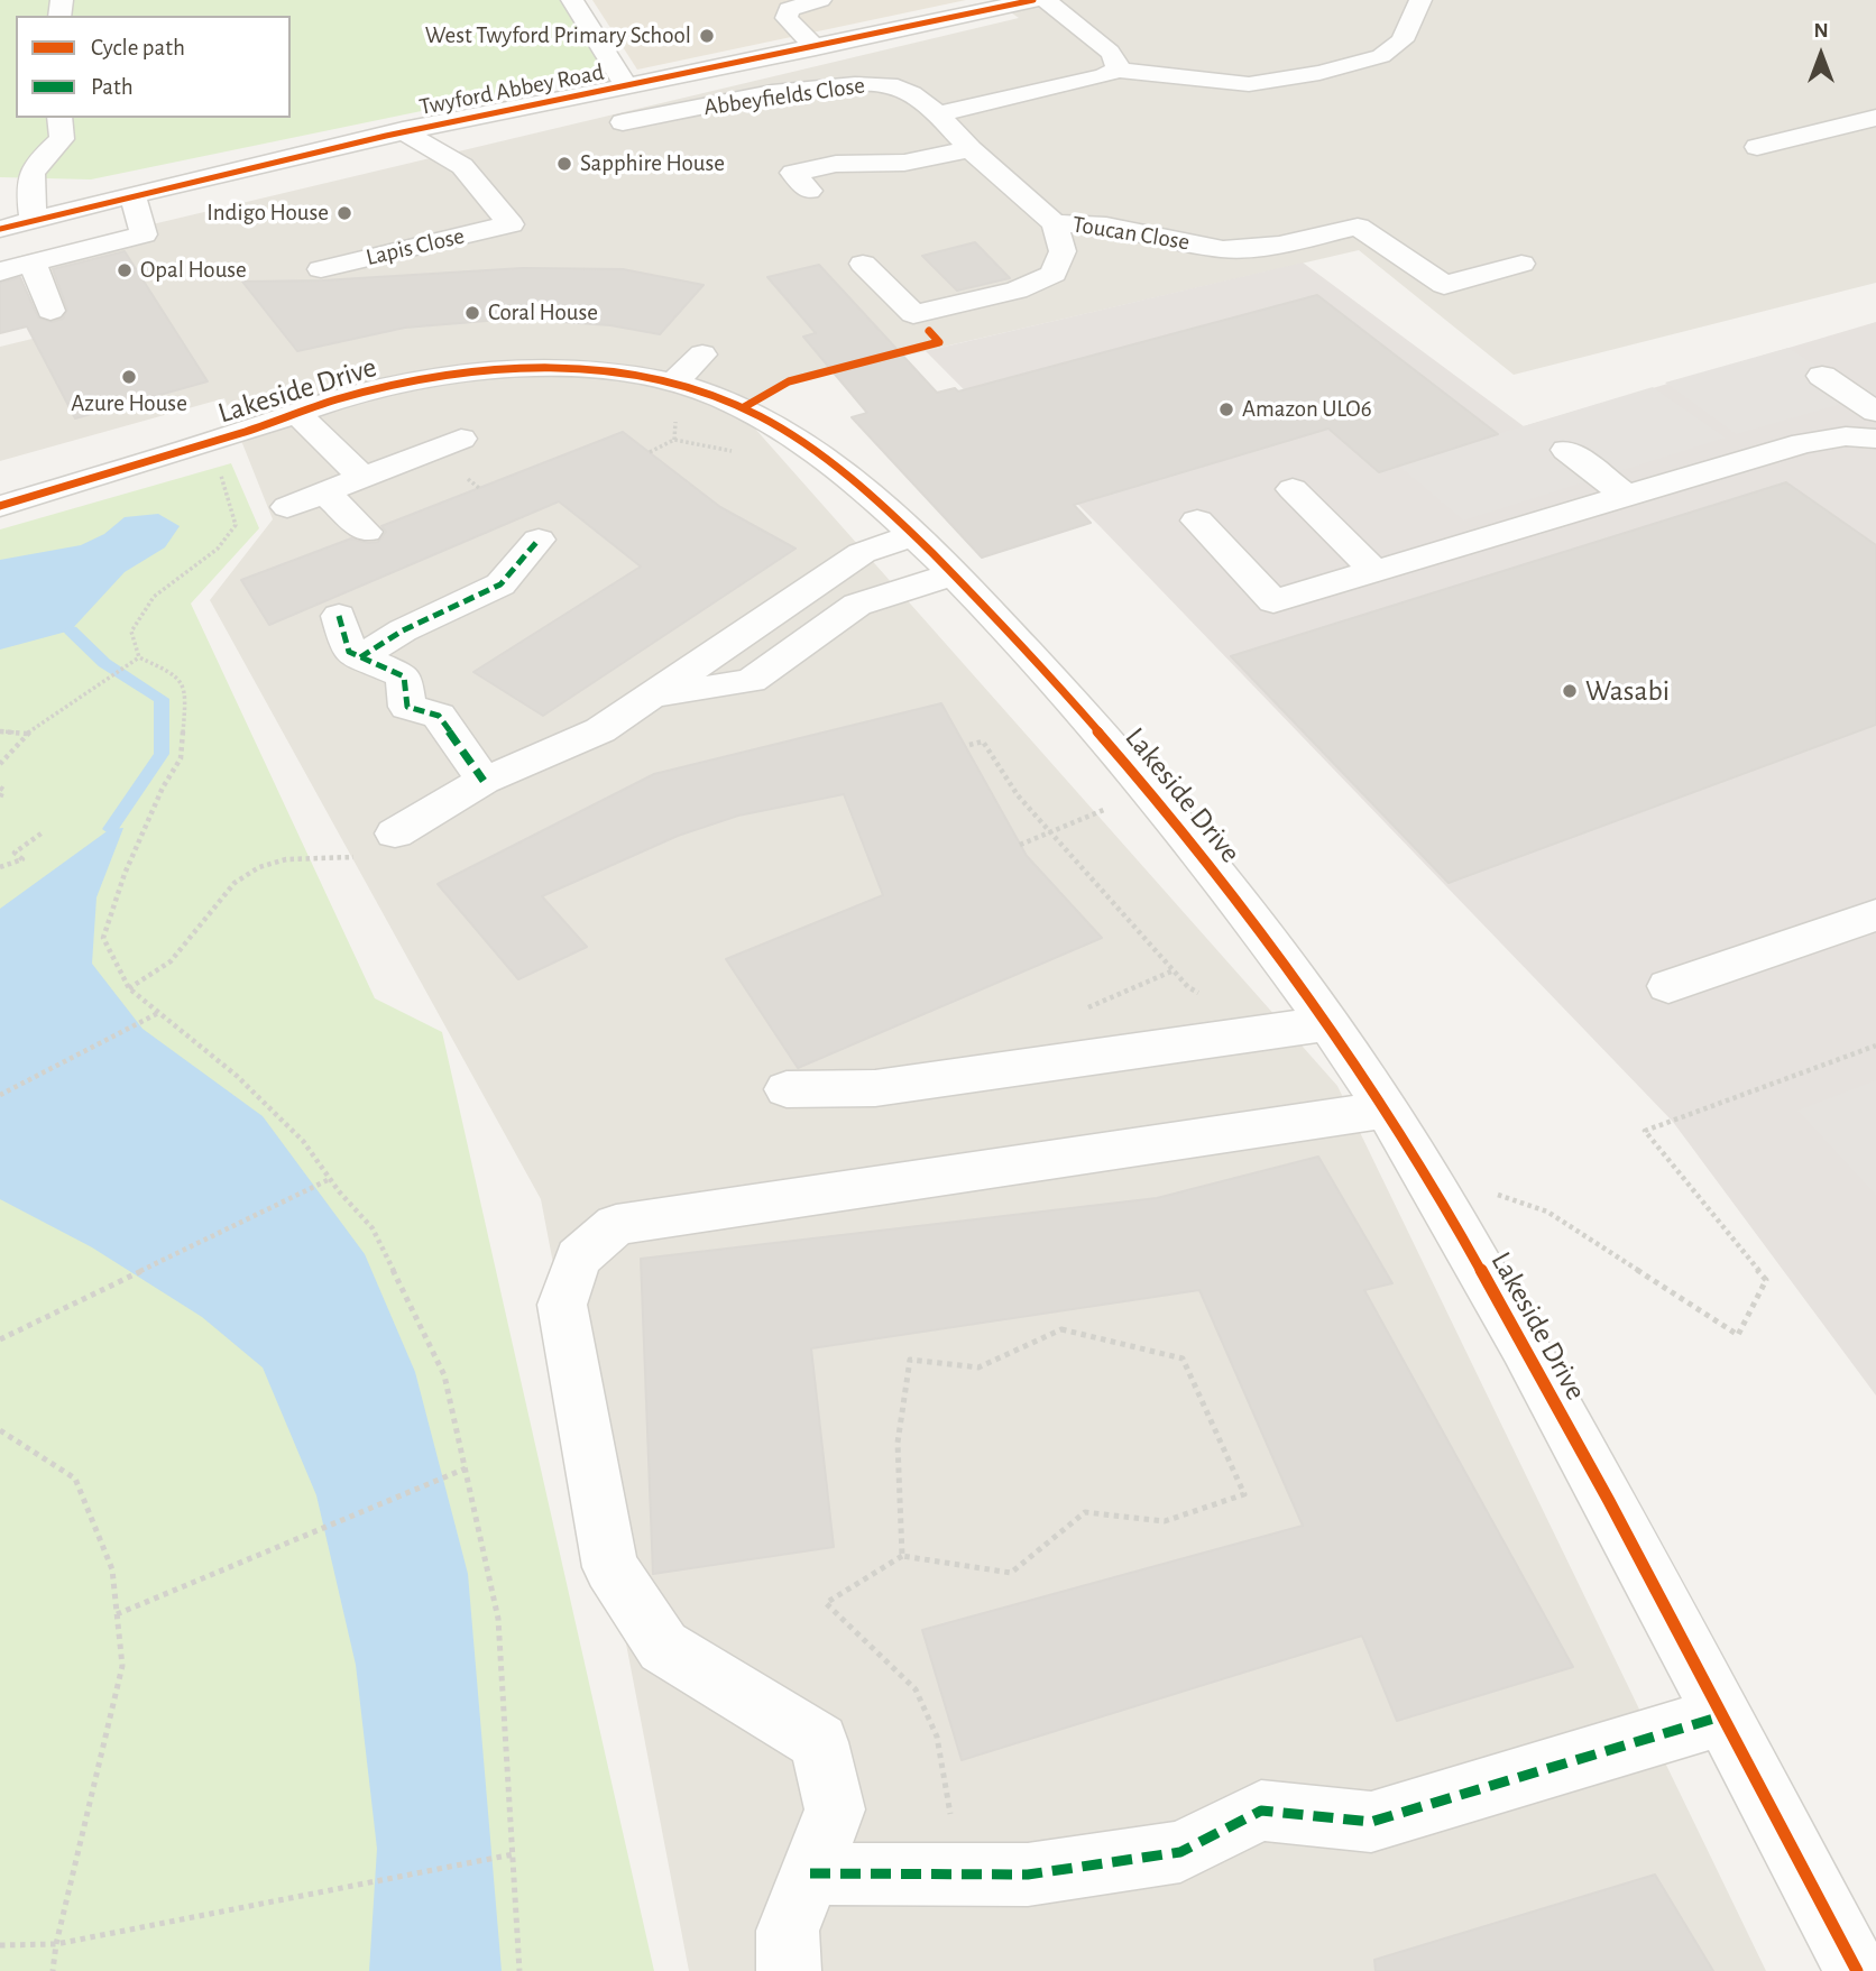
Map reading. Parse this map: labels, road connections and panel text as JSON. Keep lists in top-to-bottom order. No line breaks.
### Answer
{"streets":{"street":["Twyford Abbey Road","Abbeyfields Close","Toucan Close","Lapis Close","Lakeside Drive"]},"crossings":[["Twyford Abbey Road","Lapis Close"],["Abbeyfields Close","Toucan Close"]],"places":["West Twyford Primary School","Sapphire House","Indigo House","Opal House","Coral House","Azure House","Amazon ULO6","Wasabi"],"legend":["Cycle path","Path"],"north":"top"}
